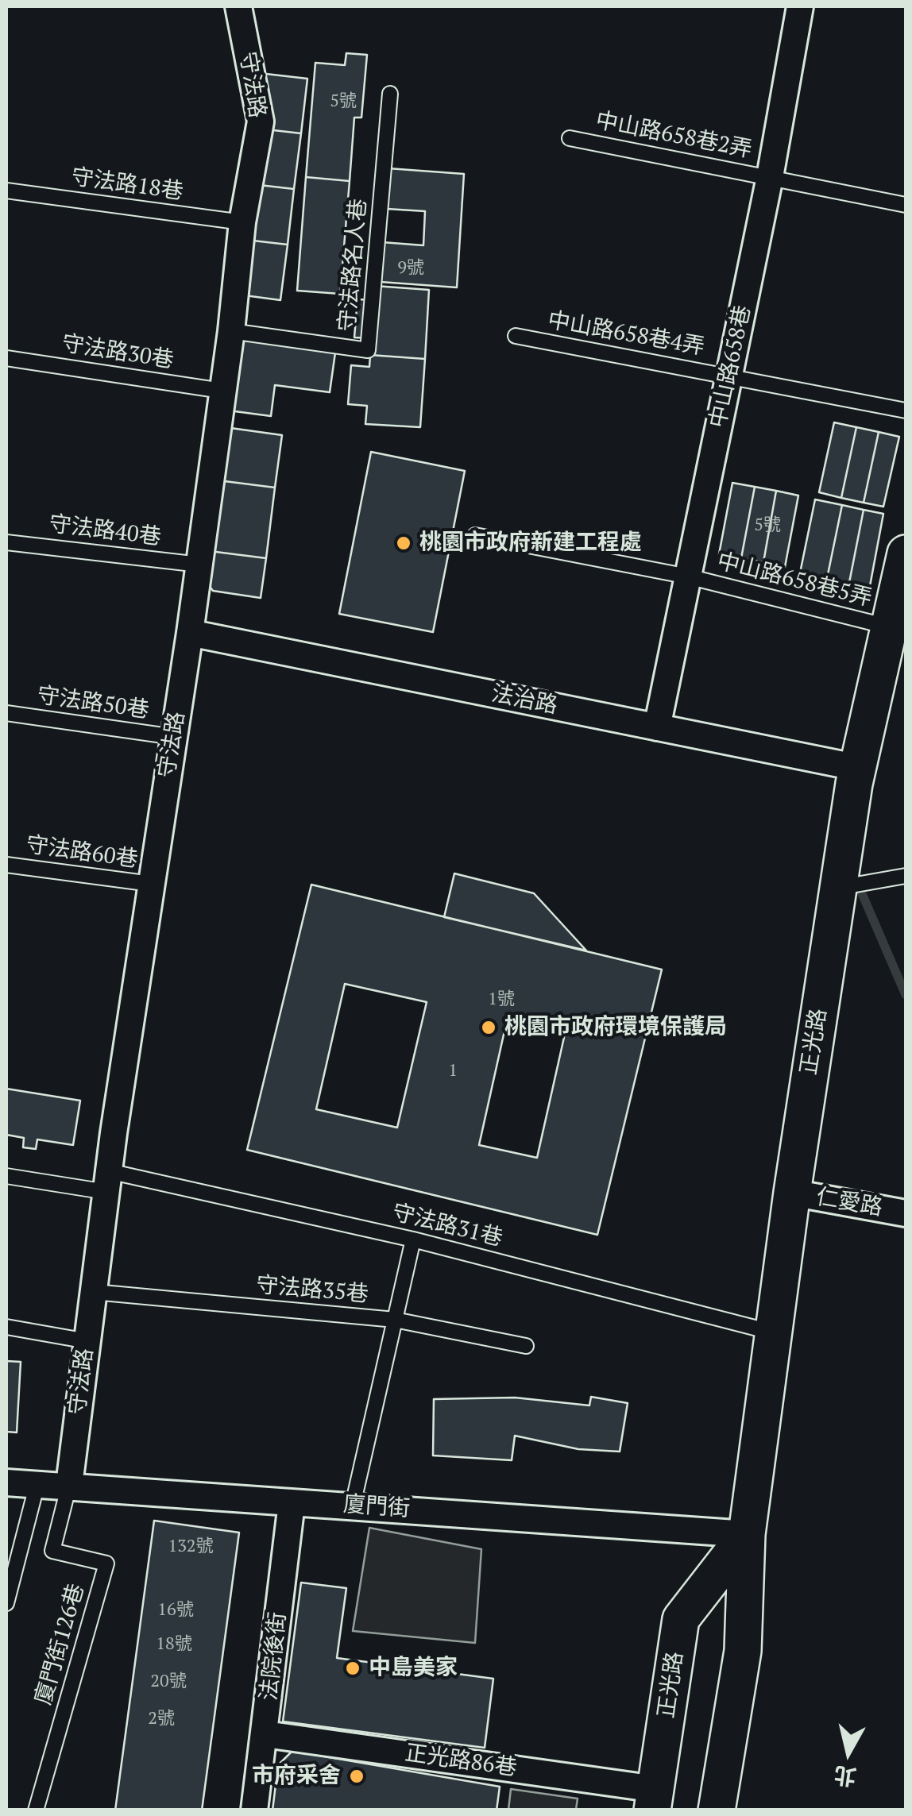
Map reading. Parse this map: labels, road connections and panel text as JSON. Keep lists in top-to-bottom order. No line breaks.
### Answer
{"streets":{"street":["守法路","中山路658巷","法治路","正光路","仁愛路","廈門街","法院後街","正光路86巷"],"lane":["中山路658巷2弄","守法路18巷","守法路名人巷","中山路658巷4弄","守法路30巷","守法路40巷","中山路658巷5弄","守法路50巷","守法路60巷","守法路31巷","守法路35巷","廈門街126巷"]},"crossings":[["守法路","守法路18巷"],["守法路","守法路名人巷"],["守法路","守法路30巷"],["守法路","守法路40巷"],["守法路","法治路"],["守法路","守法路50巷"],["守法路","守法路60巷"],["守法路","守法路31巷"],["守法路","守法路35巷"],["守法路","廈門街"],["守法路","廈門街126巷"],["中山路658巷2弄","中山路658巷"],["中山路658巷4弄","中山路658巷"],["中山路658巷","中山路658巷5弄"],["中山路658巷","法治路"],["中山路658巷5弄","正光路"],["法治路","正光路"],["正光路","仁愛路"],["正光路","守法路31巷"],["正光路","廈門街"],["正光路","正光路86巷"],["廈門街","廈門街126巷"],["廈門街","法院後街"],["法院後街","正光路86巷"]],"places":["桃園市政府新建工程處","桃園市政府環境保護局","中島美家","市府采舍"],"house_numbers":["5號","9號","5號","1號","1","132號","16號","18號","20號","2號"],"north":"bottom"}
